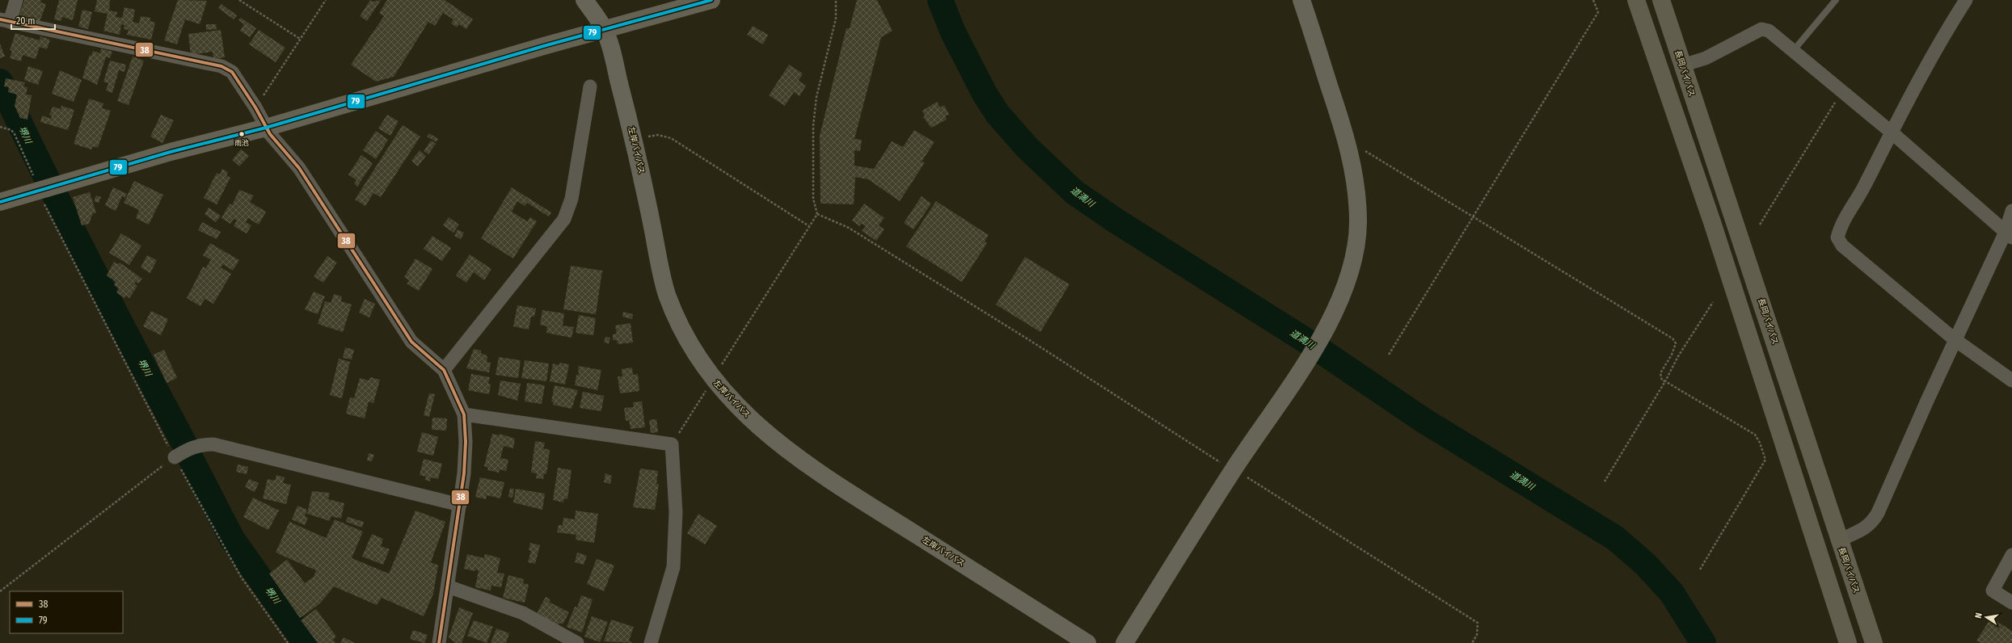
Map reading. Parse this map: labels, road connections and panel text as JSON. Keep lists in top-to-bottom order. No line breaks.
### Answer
{"streets":{"highway":["長岡バイパス"],"street":["左岸バイパス"]},"water":["堺川","道満川"],"places":["雨池"],"lines":["transit line 79","transit line 38"],"legend":["38","79"],"scale_bar":"20 m","north":"left"}
